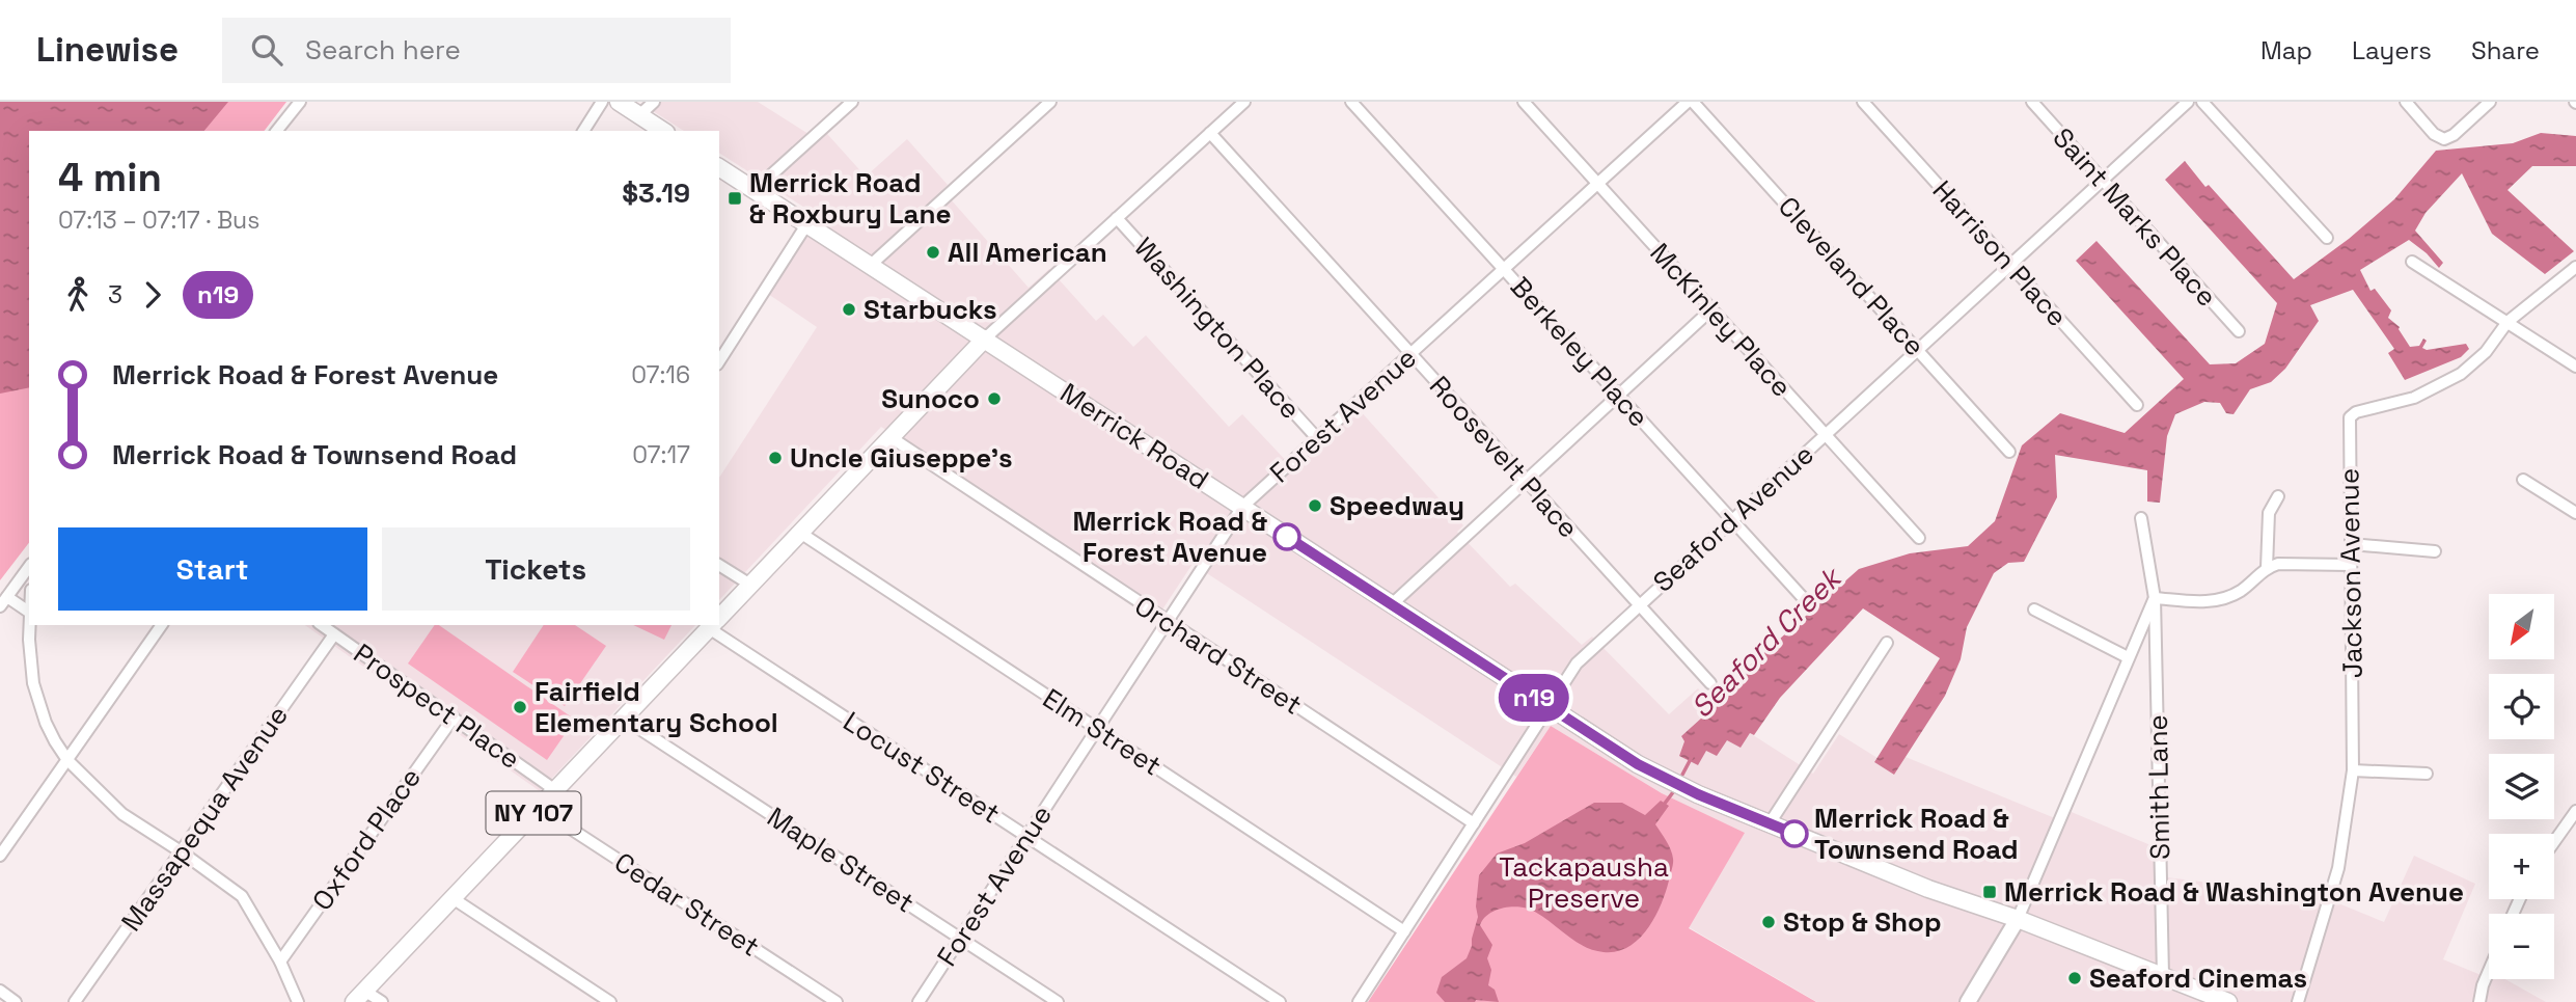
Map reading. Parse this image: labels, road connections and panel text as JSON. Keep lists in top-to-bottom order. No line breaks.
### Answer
{"streets":{"main road":["Merrick Road","NY 107"],"street":["Saint Marks Place","Harrison Place","Cleveland Place","McKinley Place","Washington Place","Berkeley Place","Forest Avenue","Roosevelt Place","Seaford Avenue","Jackson Avenue","Orchard Street","Prospect Place","Elm Street","Locust Street","Smith Lane","Massapequa Avenue","Oxford Place","Maple Street","Cedar Street"]},"crossings":[["Saint Marks Place","Seaford Avenue"],["Harrison Place","Seaford Avenue"],["Cleveland Place","Forest Avenue"],["Cleveland Place","Seaford Avenue"],["McKinley Place","Forest Avenue"],["McKinley Place","Seaford Avenue"],["Washington Place","Forest Avenue"],["Berkeley Place","Forest Avenue"],["Berkeley Place","Seaford Avenue"],["Forest Avenue","Merrick Road"],["Forest Avenue","Roosevelt Place"],["Forest Avenue","Orchard Street"],["Forest Avenue","Elm Street"],["Forest Avenue","Locust Street"],["Forest Avenue","Maple Street"],["Merrick Road","Seaford Avenue"],["Merrick Road","Smith Lane"],["Merrick Road","NY 107"],["Roosevelt Place","Seaford Avenue"],["Seaford Avenue","Orchard Street"],["Seaford Avenue","Elm Street"],["Orchard Street","NY 107"],["Prospect Place","NY 107"],["Prospect Place","Massapequa Avenue"],["Prospect Place","Oxford Place"],["Elm Street","NY 107"],["NY 107","Maple Street"],["NY 107","Cedar Street"]],"water":["Seaford Creek"],"parks":["Tackapausha Preserve"],"places":{"transit":["Merrick Road & Roxbury Lane","Merrick Road & Washington Avenue"],"other":["All American","Starbucks","Sunoco","Uncle Giuseppe's","Speedway","Merrick Road & Forest Avenue","Fairfield Elementary School","Merrick Road & Townsend Road","Stop & Shop","Seaford Cinemas"]},"lines":["bus line n19"],"north":"bottom left","page":{"header":"Linewise","search":"Search here","nav":["Map","Layers","Share"],"on_map":"n19","heading":["4 min","07:13 – 07:17 · Bus","$3.19"],"legs":["3","n19"],"list":[{"name":"Merrick Road & Forest Avenue","value":"07:16"},{"name":"Merrick Road & Townsend Road","value":"07:17"}],"buttons":["Start","Tickets"],"map_buttons":["+","−"]}}
